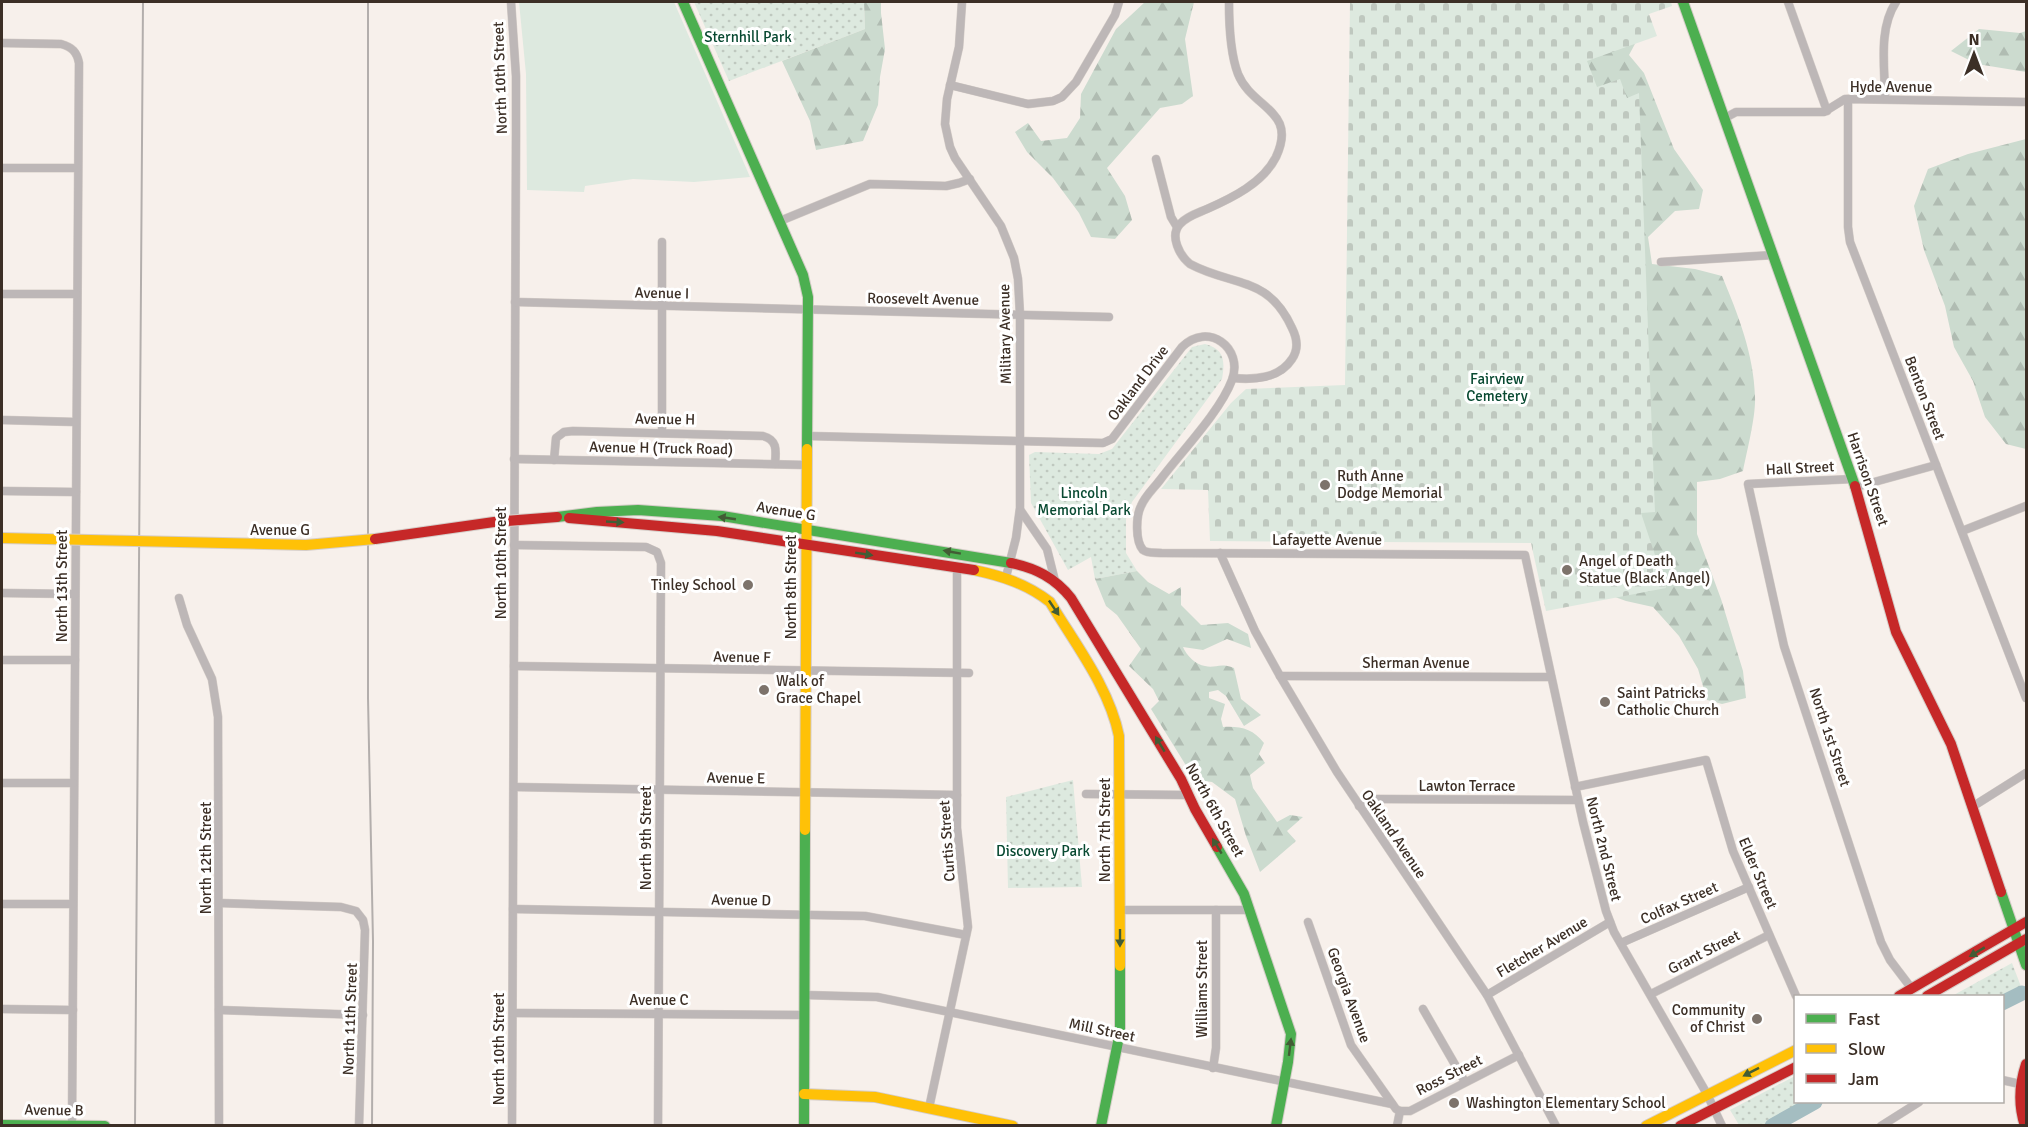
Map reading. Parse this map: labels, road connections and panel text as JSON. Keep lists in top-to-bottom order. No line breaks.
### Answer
{"streets":{"street":["North 10th Street","Hyde Avenue","Avenue I","Roosevelt Avenue","Military Avenue","Oakland Drive","Benton Street","Avenue H","Avenue H (Truck Road)","Hall Street","Harrison Street","Avenue G","Lafayette Avenue","North 13th Street","North 8th Street","Avenue F","Sherman Avenue","North 1st Street","Avenue E","Lawton Terrace","North 6th Street","North 7th Street","Oakland Avenue","North 9th Street","Curtis Street","North 2nd Street","North 12th Street","Elder Street","Avenue D","Colfax Street","Fletcher Avenue","Grant Street","Williams Street","Georgia Avenue","Avenue C","North 11th Street","Mill Street","Ross Street","Avenue B"]},"crossings":[["North 10th Street","Avenue I"],["North 10th Street","Avenue H (Truck Road)"],["North 10th Street","Avenue F"],["North 10th Street","Avenue E"],["North 10th Street","North 9th Street"],["North 10th Street","Avenue D"],["North 10th Street","Avenue C"],["Hyde Avenue","Benton Street"],["Hyde Avenue","Harrison Street"],["Avenue I","Roosevelt Avenue"],["Avenue I","North 8th Street"],["Roosevelt Avenue","Military Avenue"],["Roosevelt Avenue","North 8th Street"],["Military Avenue","Oakland Drive"],["Military Avenue","Avenue G"],["Military Avenue","North 6th Street"],["Military Avenue","North 7th Street"],["Oakland Drive","Lafayette Avenue"],["Oakland Drive","North 8th Street"],["Benton Street","Hall Street"],["Avenue H","Avenue H (Truck Road)"],["Avenue H (Truck Road)","North 8th Street"],["Hall Street","Harrison Street"],["Hall Street","North 1st Street"],["Avenue G","North 8th Street"],["Avenue G","North 6th Street"],["Avenue G","North 7th Street"],["Avenue G","Curtis Street"],["Lafayette Avenue","Oakland Avenue"],["Lafayette Avenue","North 2nd Street"],["North 13th Street","Avenue B"],["North 8th Street","Avenue F"],["North 8th Street","Avenue E"],["North 8th Street","Avenue D"],["North 8th Street","Avenue C"],["North 8th Street","Mill Street"],["Avenue F","North 9th Street"],["Avenue F","Curtis Street"],["Sherman Avenue","Oakland Avenue"],["Sherman Avenue","North 2nd Street"],["Avenue E","North 9th Street"],["Avenue E","Curtis Street"],["Lawton Terrace","Oakland Avenue"],["Lawton Terrace","North 2nd Street"],["North 6th Street","Mill Street"],["North 7th Street","Mill Street"],["Oakland Avenue","Fletcher Avenue"],["Oakland Avenue","Ross Street"],["North 9th Street","Avenue D"],["North 9th Street","Avenue C"],["Curtis Street","Avenue D"],["Curtis Street","Mill Street"],["North 2nd Street","Elder Street"],["North 2nd Street","Colfax Street"],["North 2nd Street","Fletcher Avenue"],["North 2nd Street","Grant Street"],["North 12th Street","North 11th Street"],["Elder Street","Colfax Street"],["Elder Street","Grant Street"],["Williams Street","Mill Street"],["Georgia Avenue","Mill Street"]],"one_way":["North 6th Street","North 7th Street"],"parks":["Sternhill Park","Fairview Cemetery","Lincoln Memorial Park","Discovery Park"],"places":["Ruth Anne Dodge Memorial","Angel of Death Statue (Black Angel)","Tinley School","Walk of Grace Chapel","Saint Patricks Catholic Church","Community of Christ","Washington Elementary School"],"legend":["Fast","Slow","Jam"],"north":"top"}
